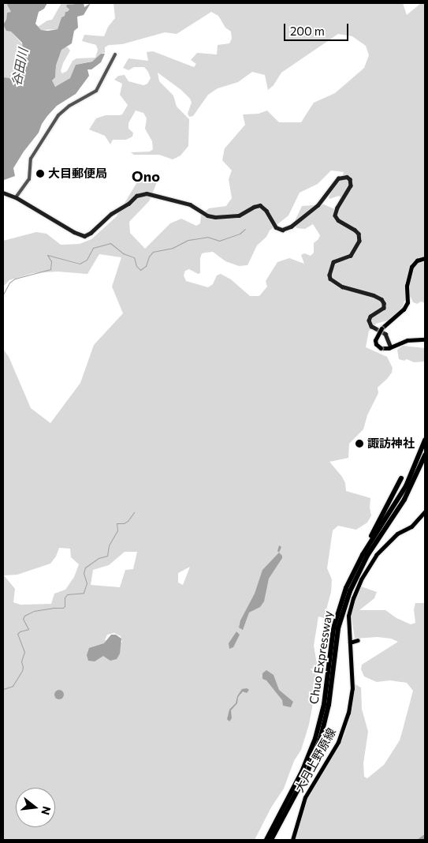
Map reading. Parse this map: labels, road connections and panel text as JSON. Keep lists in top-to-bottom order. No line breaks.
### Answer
{"streets":{"highway":["Chuo Expressway"],"main road":["大月上野原線"]},"districts":["Ono"],"water":["谷田川"],"places":["大目郵便局","諏訪神社"],"scale_bar":"200 m","north":"right"}
